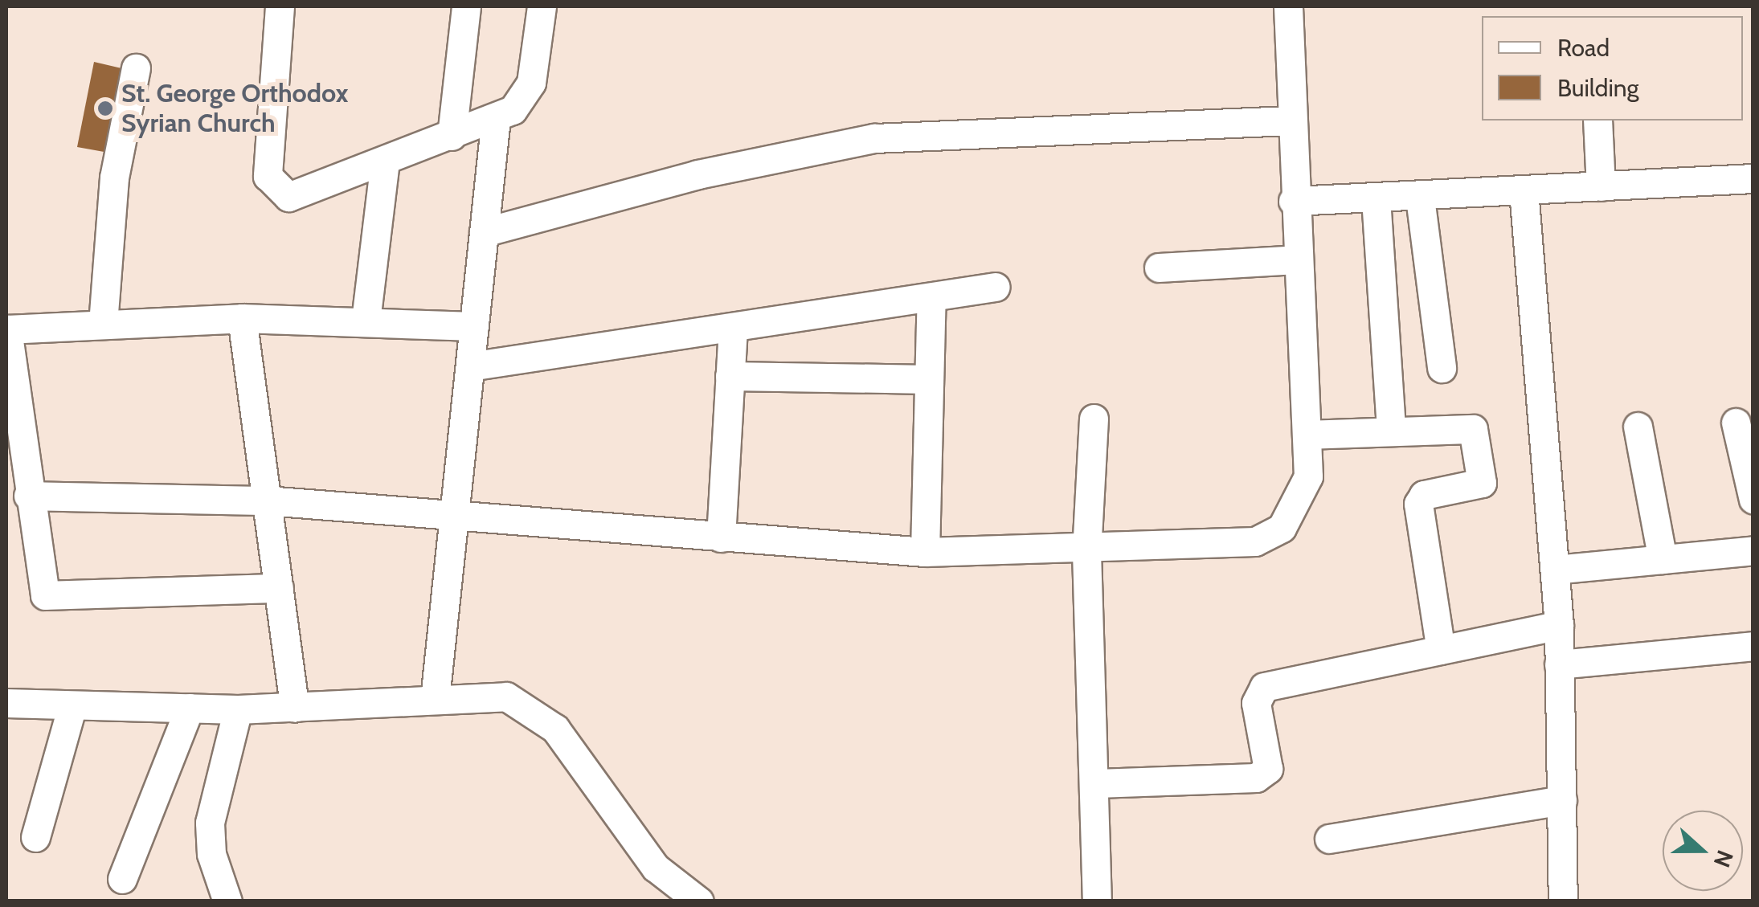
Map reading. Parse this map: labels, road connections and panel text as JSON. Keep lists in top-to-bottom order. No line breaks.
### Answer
{"places":["St. George Orthodox Syrian Church"],"legend":["Road","Building"],"north":"right"}
